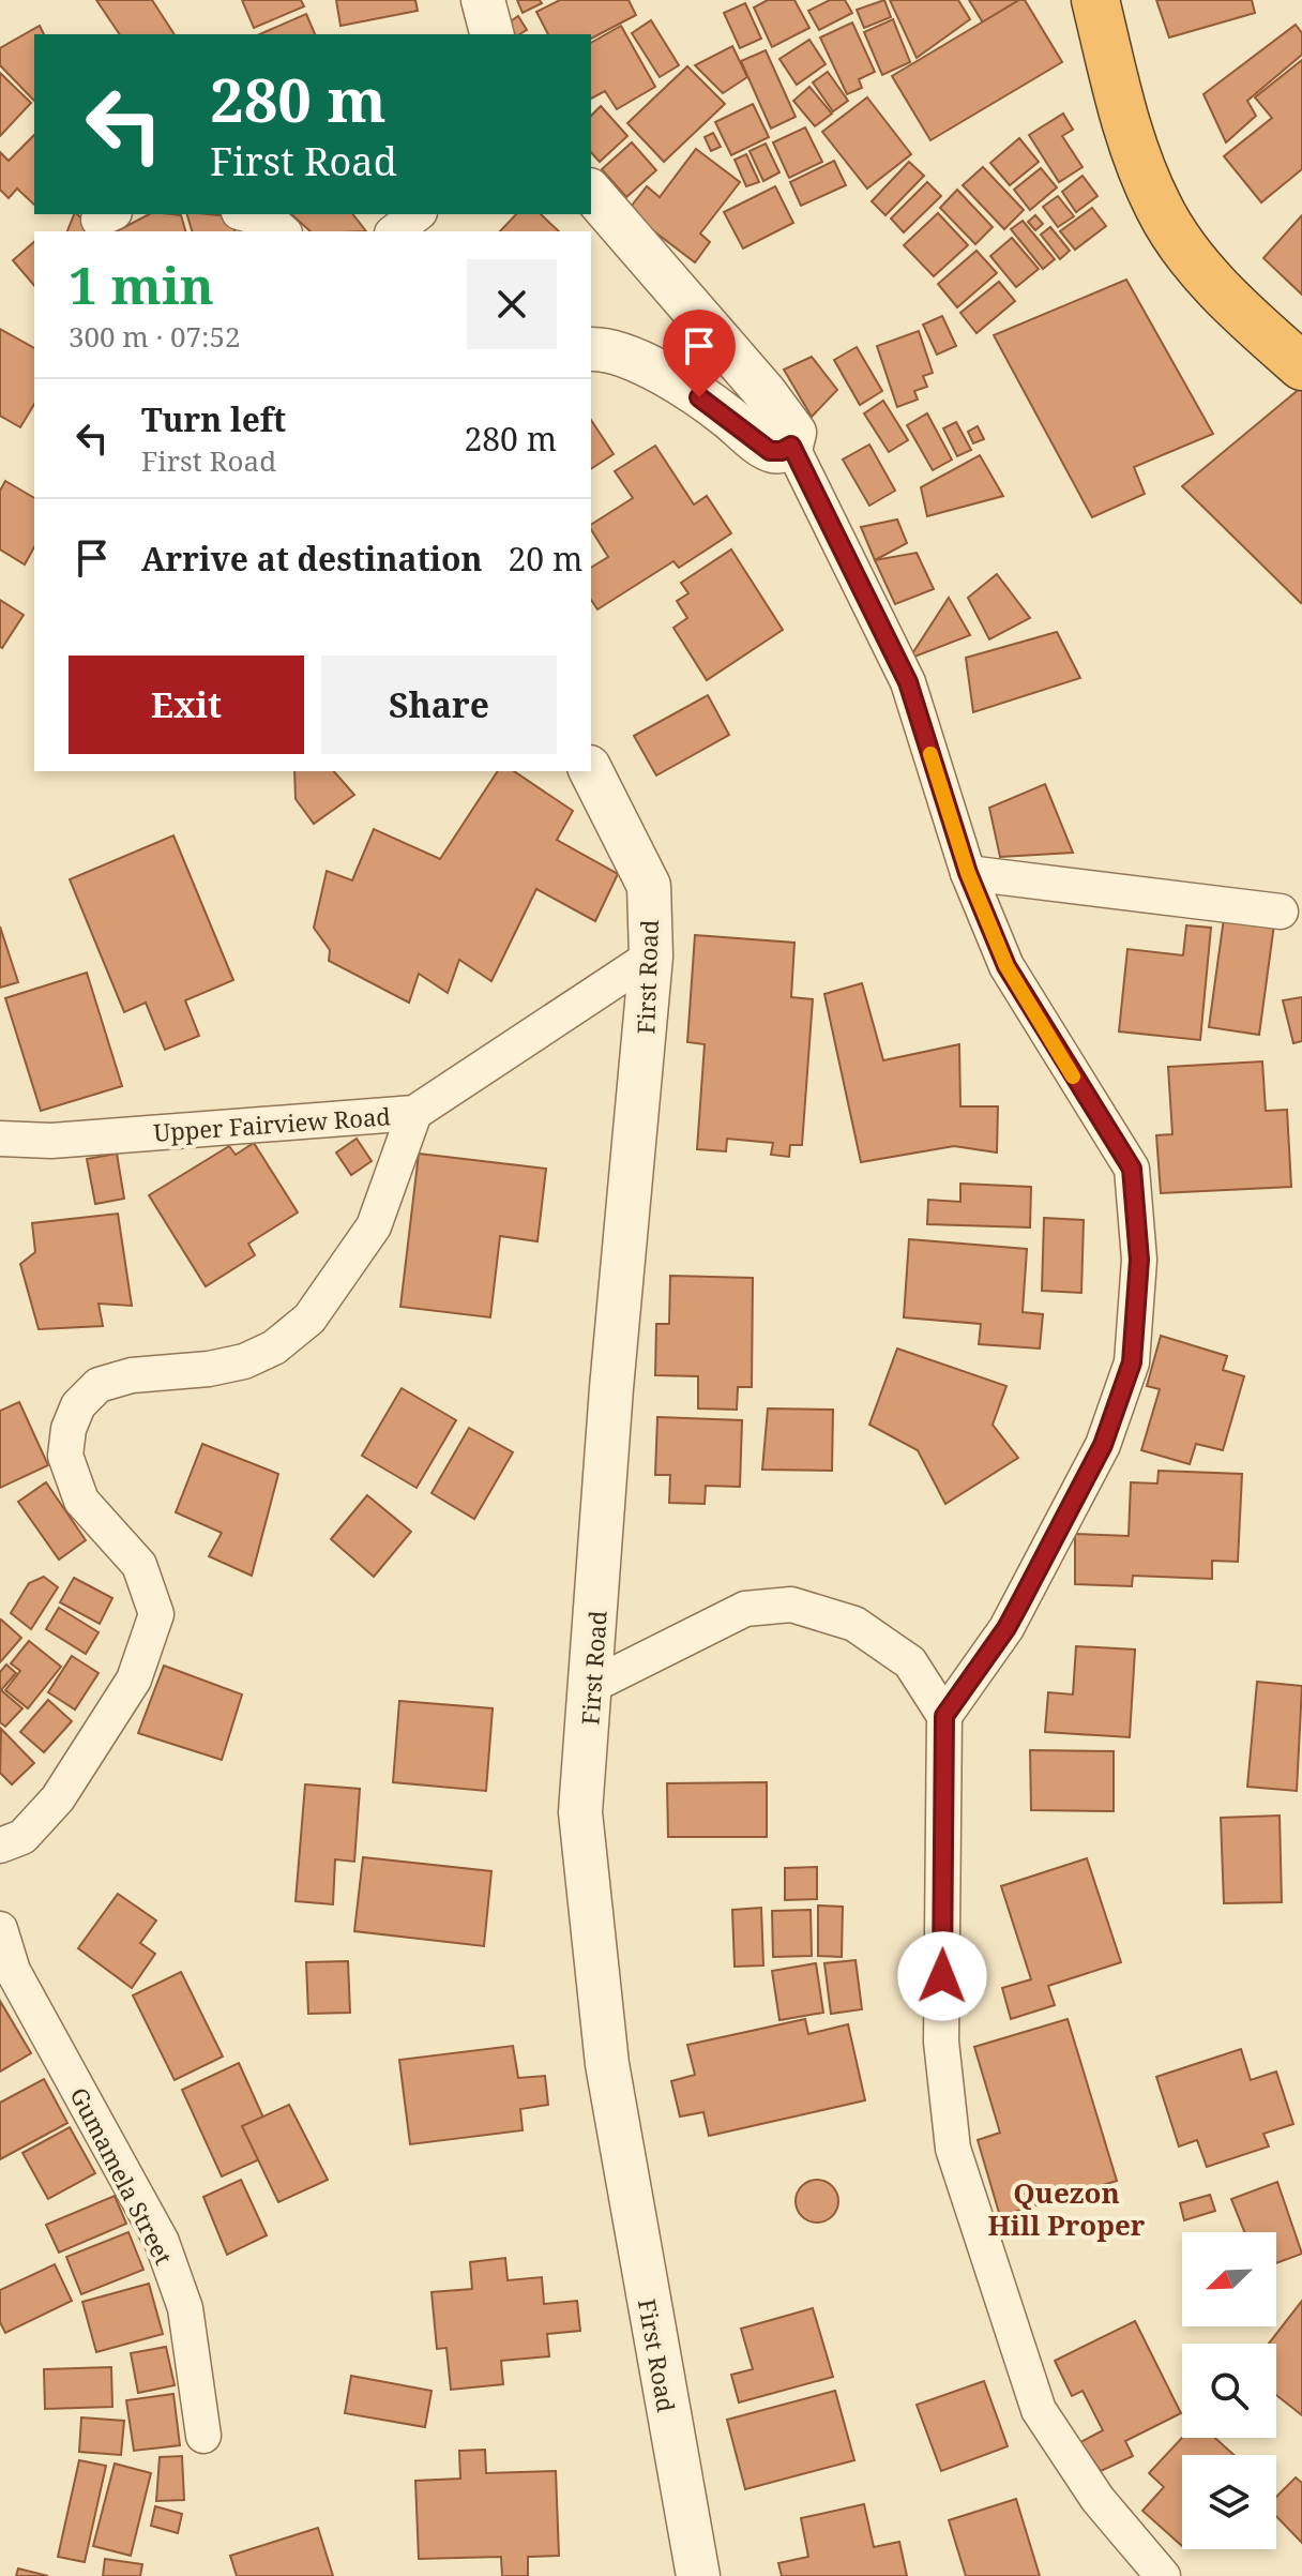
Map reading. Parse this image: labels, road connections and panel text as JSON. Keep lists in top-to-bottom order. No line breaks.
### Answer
{"streets":{"street":["First Road","Upper Fairview Road","Gumamela Street"]},"crossings":[["First Road","Upper Fairview Road"]],"districts":["Quezon Hill Proper"],"north":"bottom left","page":{"turn":["280 m","First Road"],"heading":["1 min","300 m · 07:52"],"list":[{"name":"Turn left","note":"First Road","value":"280 m"},{"name":"Arrive at destination","value":"20 m"}],"buttons":["Exit","Share"]}}
